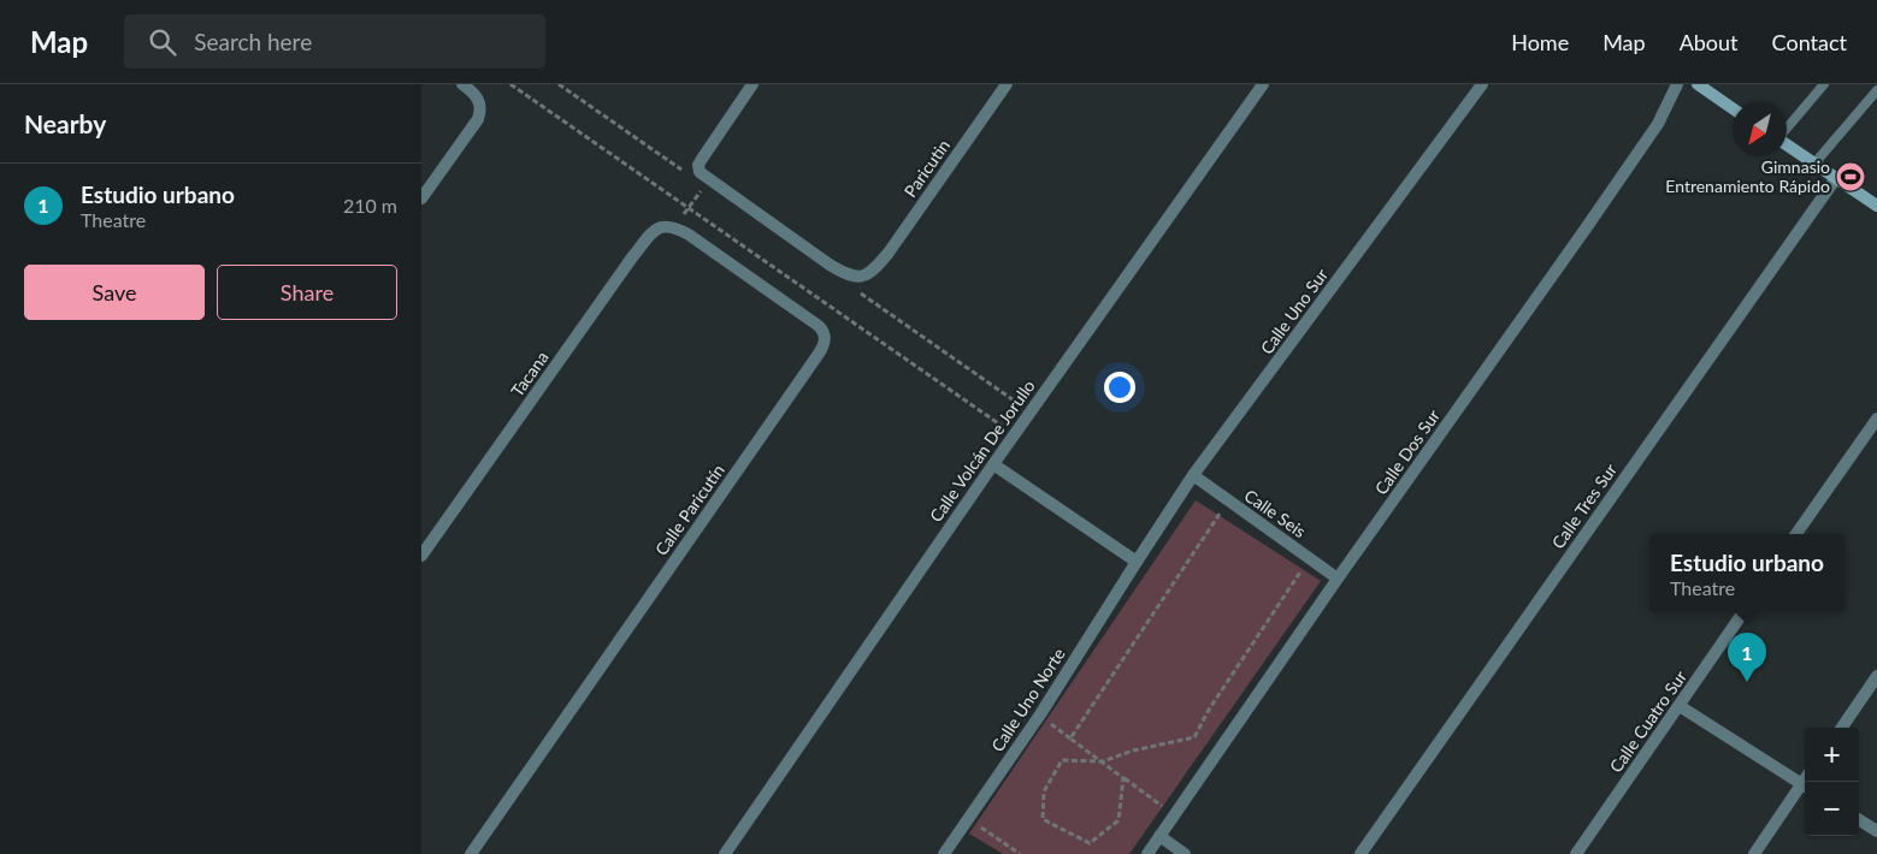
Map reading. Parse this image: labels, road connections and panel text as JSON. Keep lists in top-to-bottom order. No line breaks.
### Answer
{"streets":{"street":["Paricutin","Calle Uno Sur","Tacana","Calle Volcán De Jorullo","Calle Dos Sur","Calle Tres Sur","Calle Paricutín","Calle Seis","Calle Uno Norte","Calle Cuatro Sur"]},"crossings":[["Calle Uno Sur","Calle Seis"],["Calle Uno Sur","Calle Uno Norte"],["Tacana","Calle Paricutín"],["Calle Dos Sur","Calle Seis"]],"places":{"sports":["Gimnasio Entrenamiento Rápido"]},"north":"bottom left","page":{"header":"Map","search":"Search here","nav":["Home","Map","About","Contact"],"heading":"Nearby","list":[{"mark":"1","name":"Estudio urbano","note":"Theatre","value":"210 m"}],"buttons":["Save","Share"],"popup":["Estudio urbano","Theatre"],"pins":"1","map_buttons":["+","−"]}}
